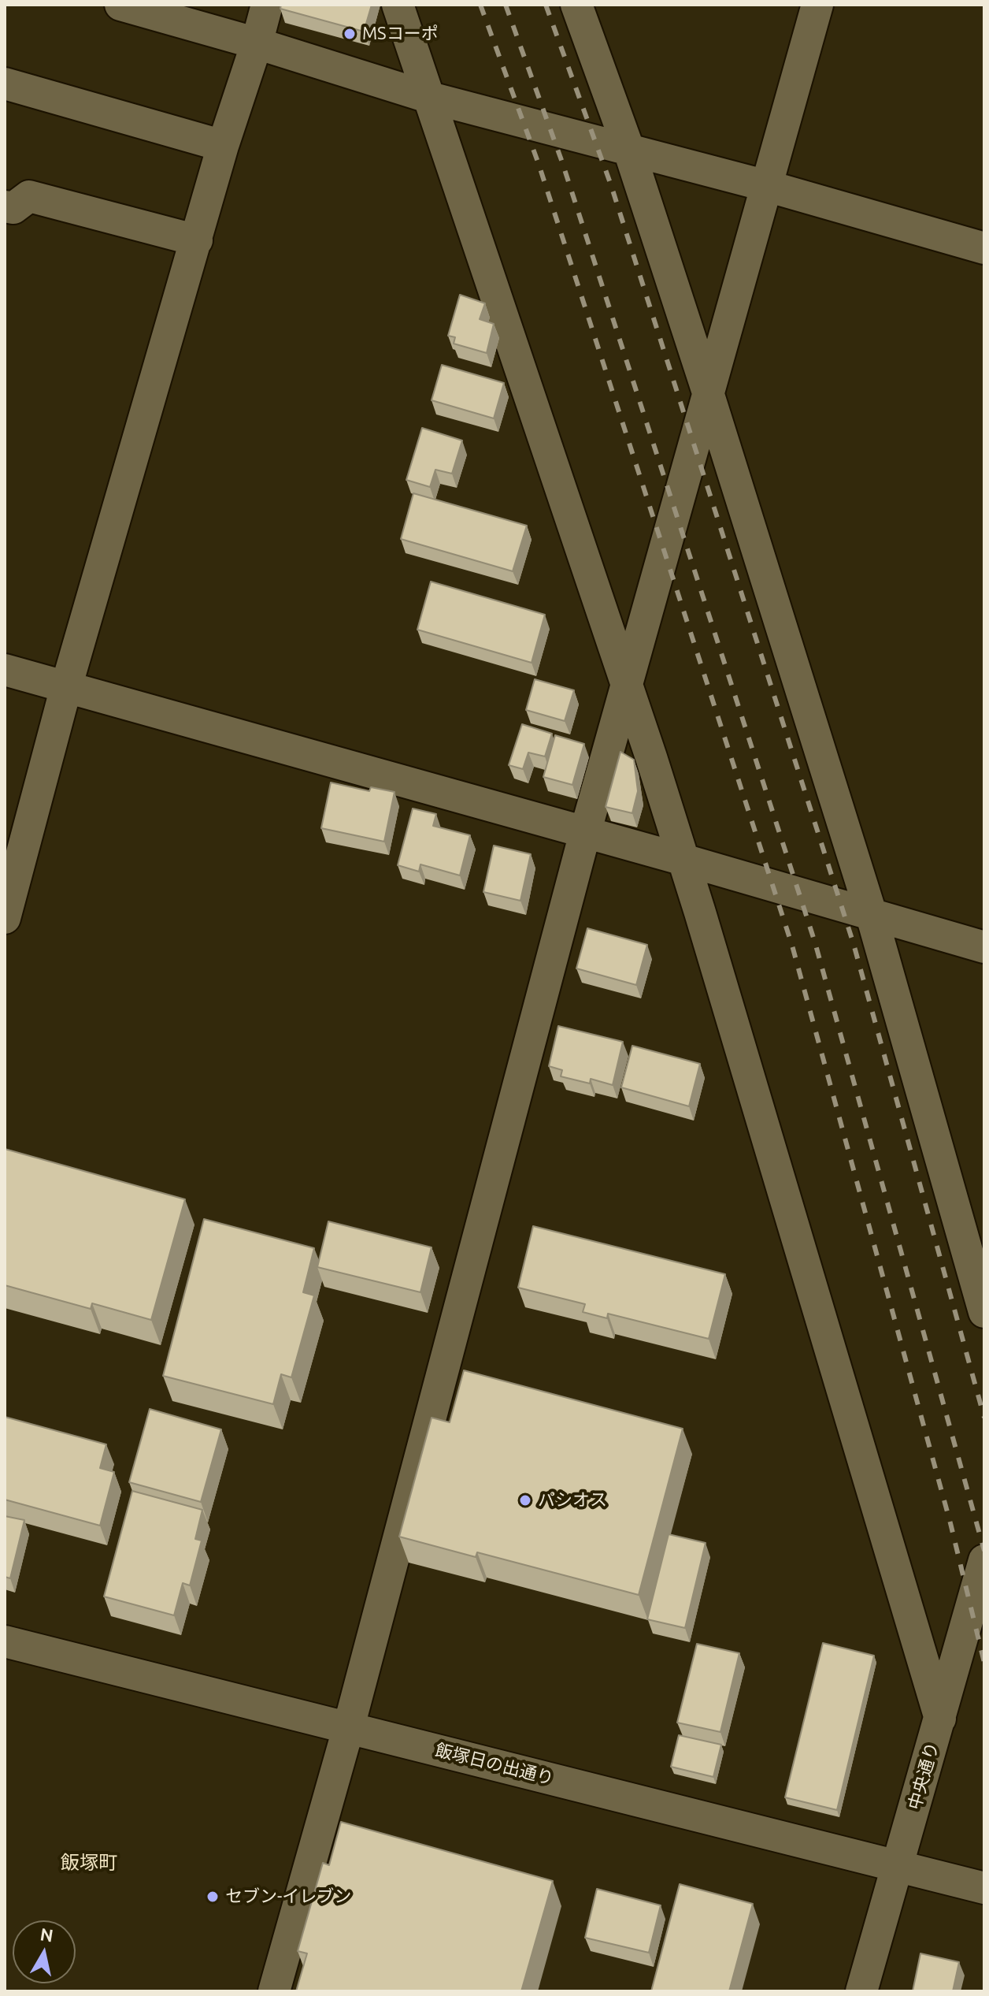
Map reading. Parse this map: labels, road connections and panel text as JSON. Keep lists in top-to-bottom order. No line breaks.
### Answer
{"streets":{"street":["飯塚日の出通り","中央通り"]},"crossings":[["飯塚日の出通り","中央通り"]],"districts":["飯塚町"],"places":["MSコーポ","パシオス","セブン-イレブン"],"north":"top"}
